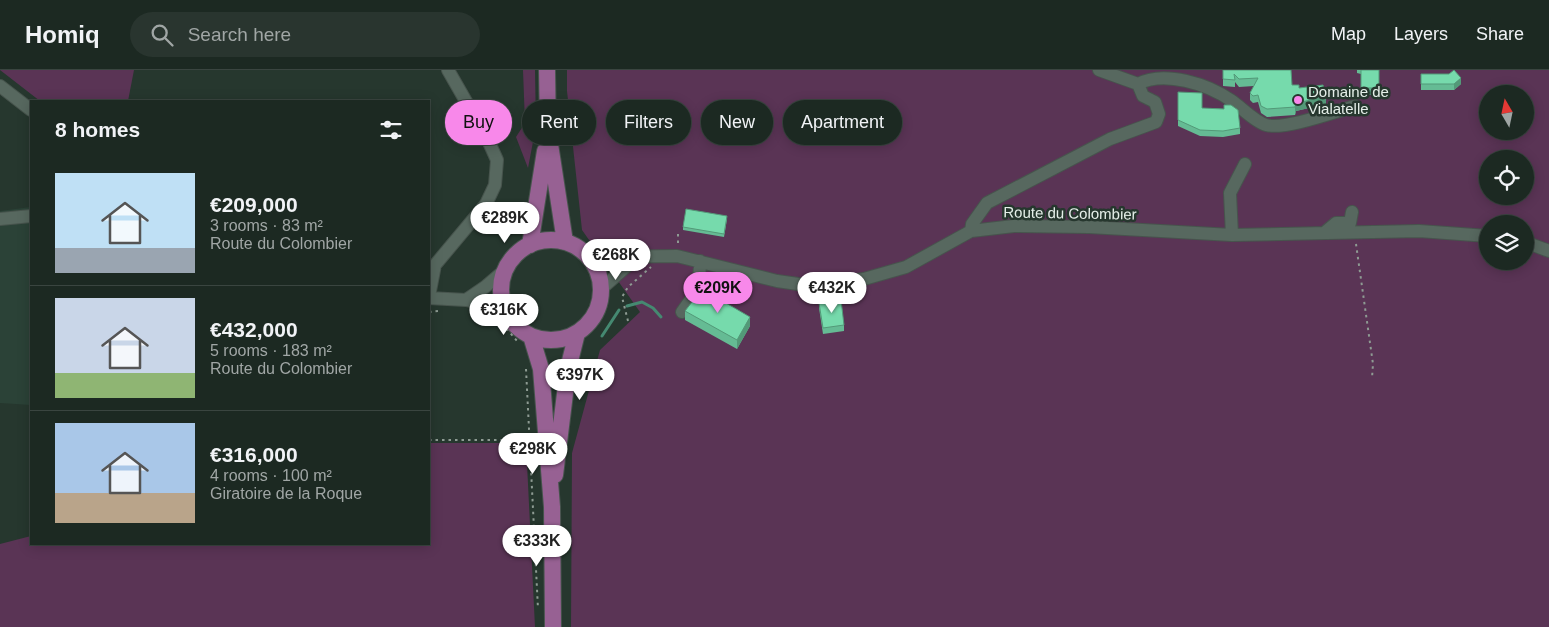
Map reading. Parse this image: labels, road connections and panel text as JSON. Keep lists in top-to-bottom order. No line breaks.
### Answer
{"streets":{"street":["Route du Colombier"]},"places":["Domaine de Vialatelle"],"north":"top","page":{"header":"Homiq","search":"Search here","nav":["Map","Layers","Share"],"chip":["Buy","Rent","Filters","New","Apartment"],"heading":"8 homes","list":[{"name":"€209,000","note":"3 rooms · 83 m² · Route du Colombier"},{"name":"€432,000","note":"5 rooms · 183 m² · Route du Colombier"},{"name":"€316,000","note":"4 rooms · 100 m² · Giratoire de la Roque"}],"price":["€289K","€268K","€209K","€432K","€316K","€397K","€298K","€333K"]}}
